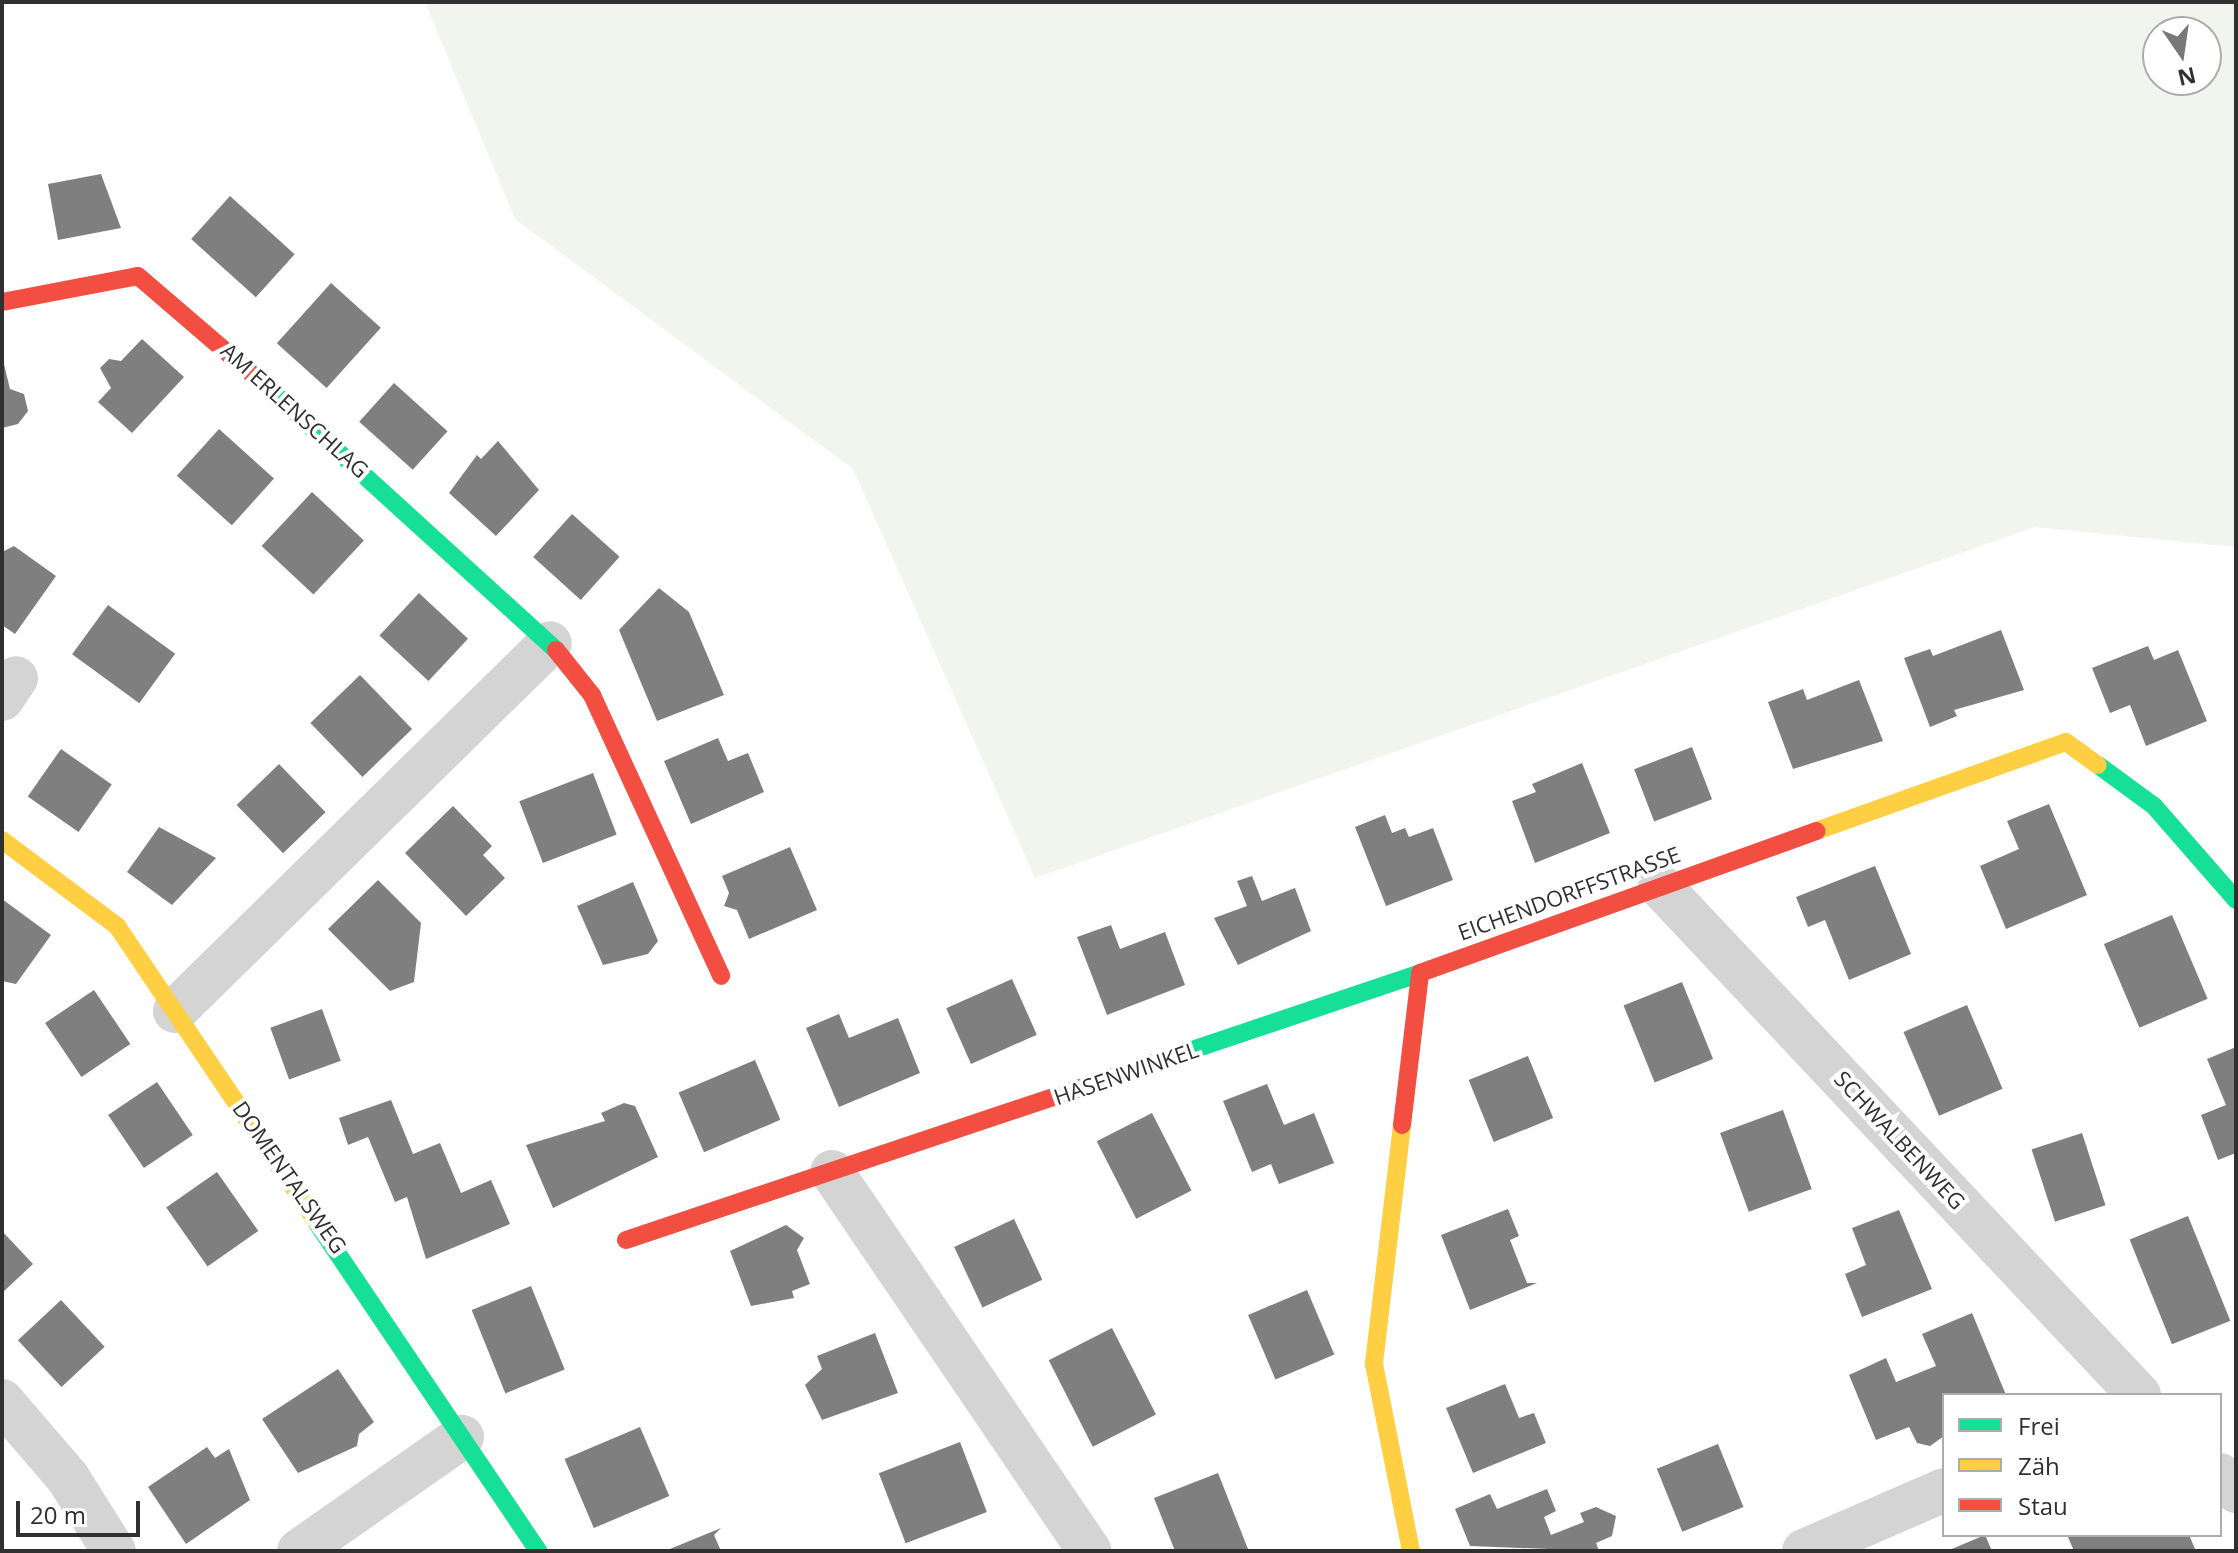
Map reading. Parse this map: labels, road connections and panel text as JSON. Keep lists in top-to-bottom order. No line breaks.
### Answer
{"streets":{"street":["AM ERLENSCHLAG","EICHENDORFFSTRASSE","HASENWINKEL","SCHWALBENWEG","DOMENTALSWEG"]},"crossings":[["EICHENDORFFSTRASSE","HASENWINKEL"],["EICHENDORFFSTRASSE","SCHWALBENWEG"]],"legend":["Frei","Zäh","Stau"],"scale_bar":"20 m","north":"bottom"}
